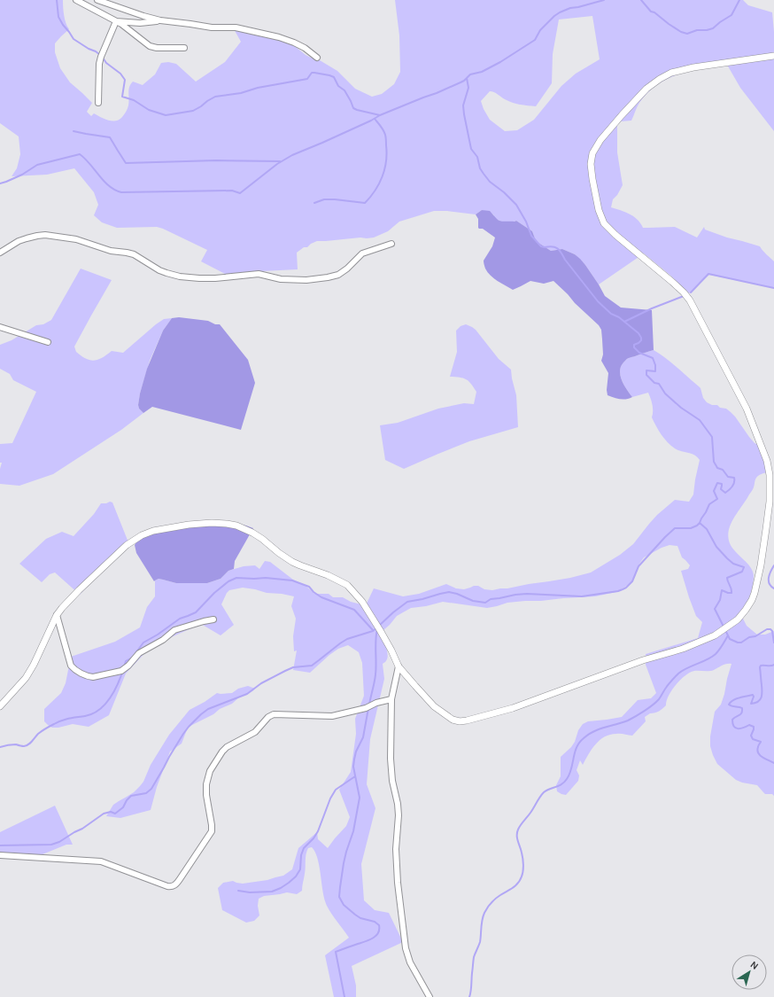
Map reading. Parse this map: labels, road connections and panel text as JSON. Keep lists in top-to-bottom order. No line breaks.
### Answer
{"north":"top right"}
